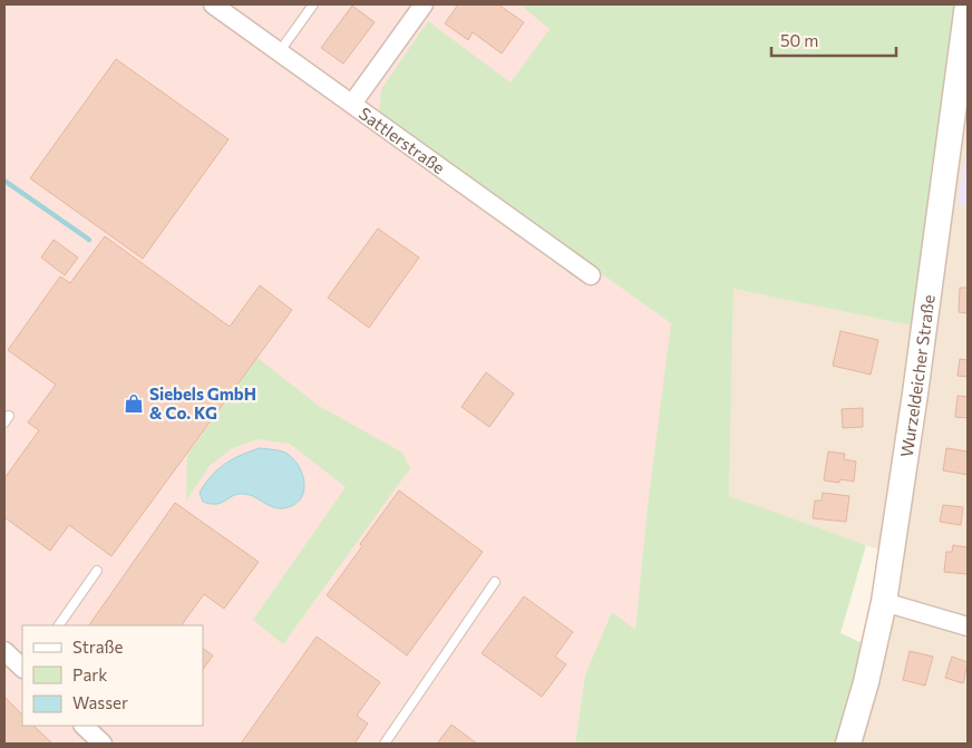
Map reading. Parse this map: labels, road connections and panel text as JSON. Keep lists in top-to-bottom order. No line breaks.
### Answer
{"streets":{"main road":["Wurzeldeicher Straße"],"street":["Sattlerstraße"]},"places":{"shop":["Siebels GmbH & Co. KG"]},"legend":["Straße","Park","Wasser"],"scale_bar":"50 m"}
